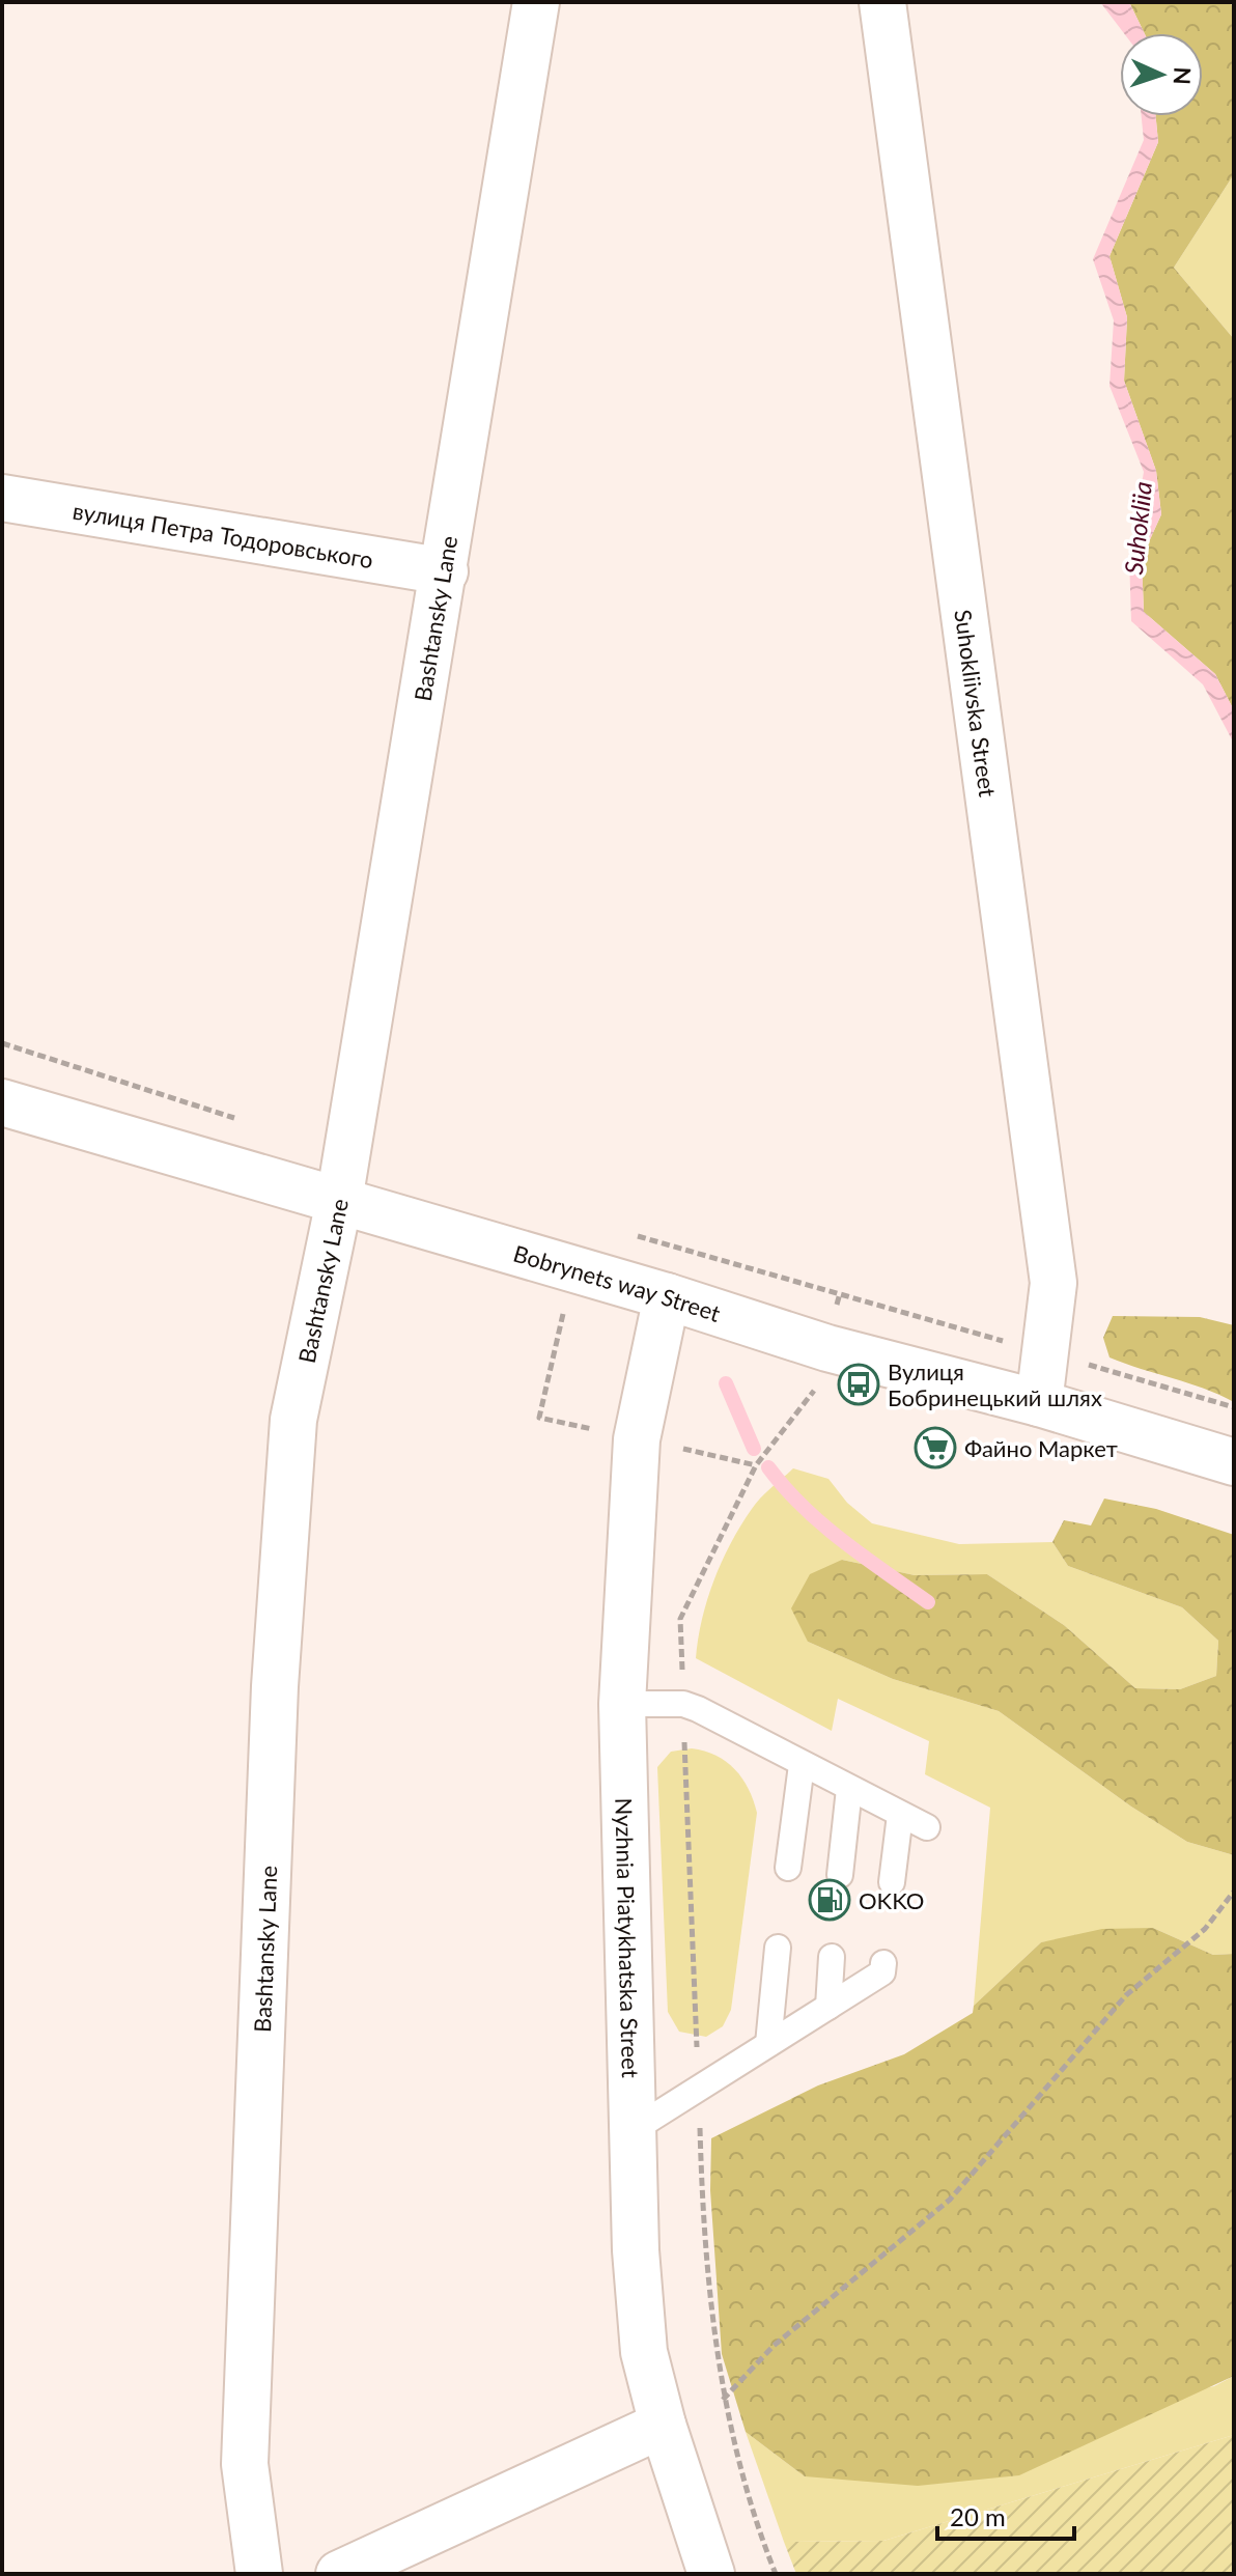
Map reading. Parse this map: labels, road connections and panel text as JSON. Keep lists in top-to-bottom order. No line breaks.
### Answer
{"streets":{"street":["вулиця Петра Тодоровського","Bashtansky Lane","Suhokliivska Street","Bobrynets way Street","Nyzhnia Piatykhatska Street"]},"crossings":[["вулиця Петра Тодоровського","Bashtansky Lane"],["Bashtansky Lane","Bobrynets way Street"],["Suhokliivska Street","Bobrynets way Street"],["Bobrynets way Street","Nyzhnia Piatykhatska Street"]],"water":["Suhokliia"],"places":{"bus stop":["Вулиця Бобринецький шлях"],"supermarket":["Файно Маркет"],"fuel station":["OKKO"]},"scale_bar":"20 m","north":"right"}
